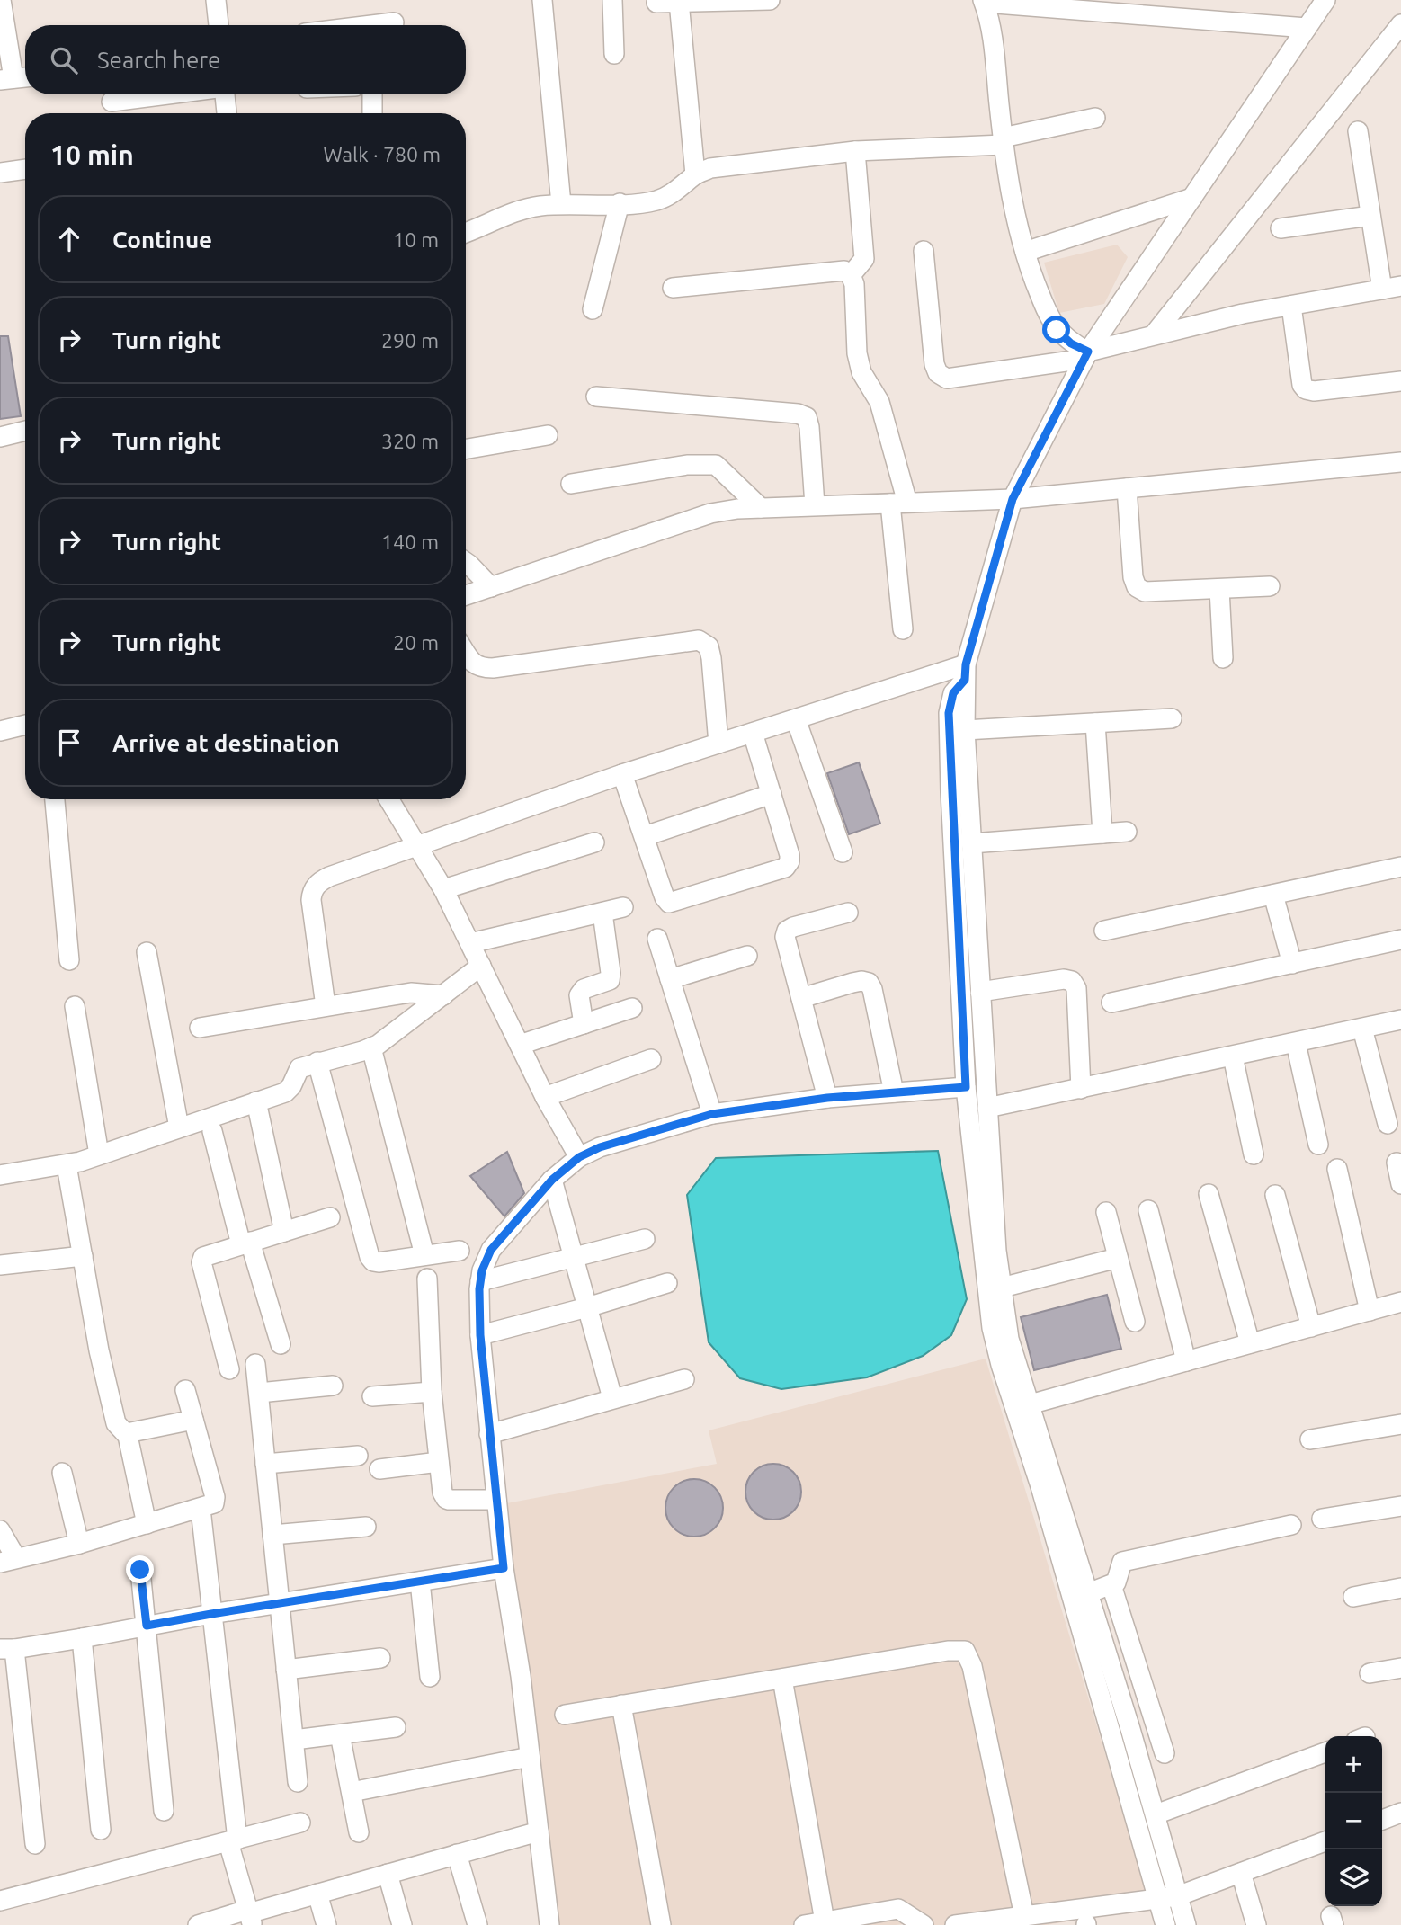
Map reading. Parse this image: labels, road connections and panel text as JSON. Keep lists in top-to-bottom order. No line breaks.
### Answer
{"page":{"search":"Search here","heading":["10 min","Walk · 780 m"],"list":[["Continue","10 m"],["Turn right","290 m"],["Turn right","320 m"],["Turn right","140 m"],["Turn right","20 m"],"Arrive at destination"],"map_buttons":["+","−"]}}
